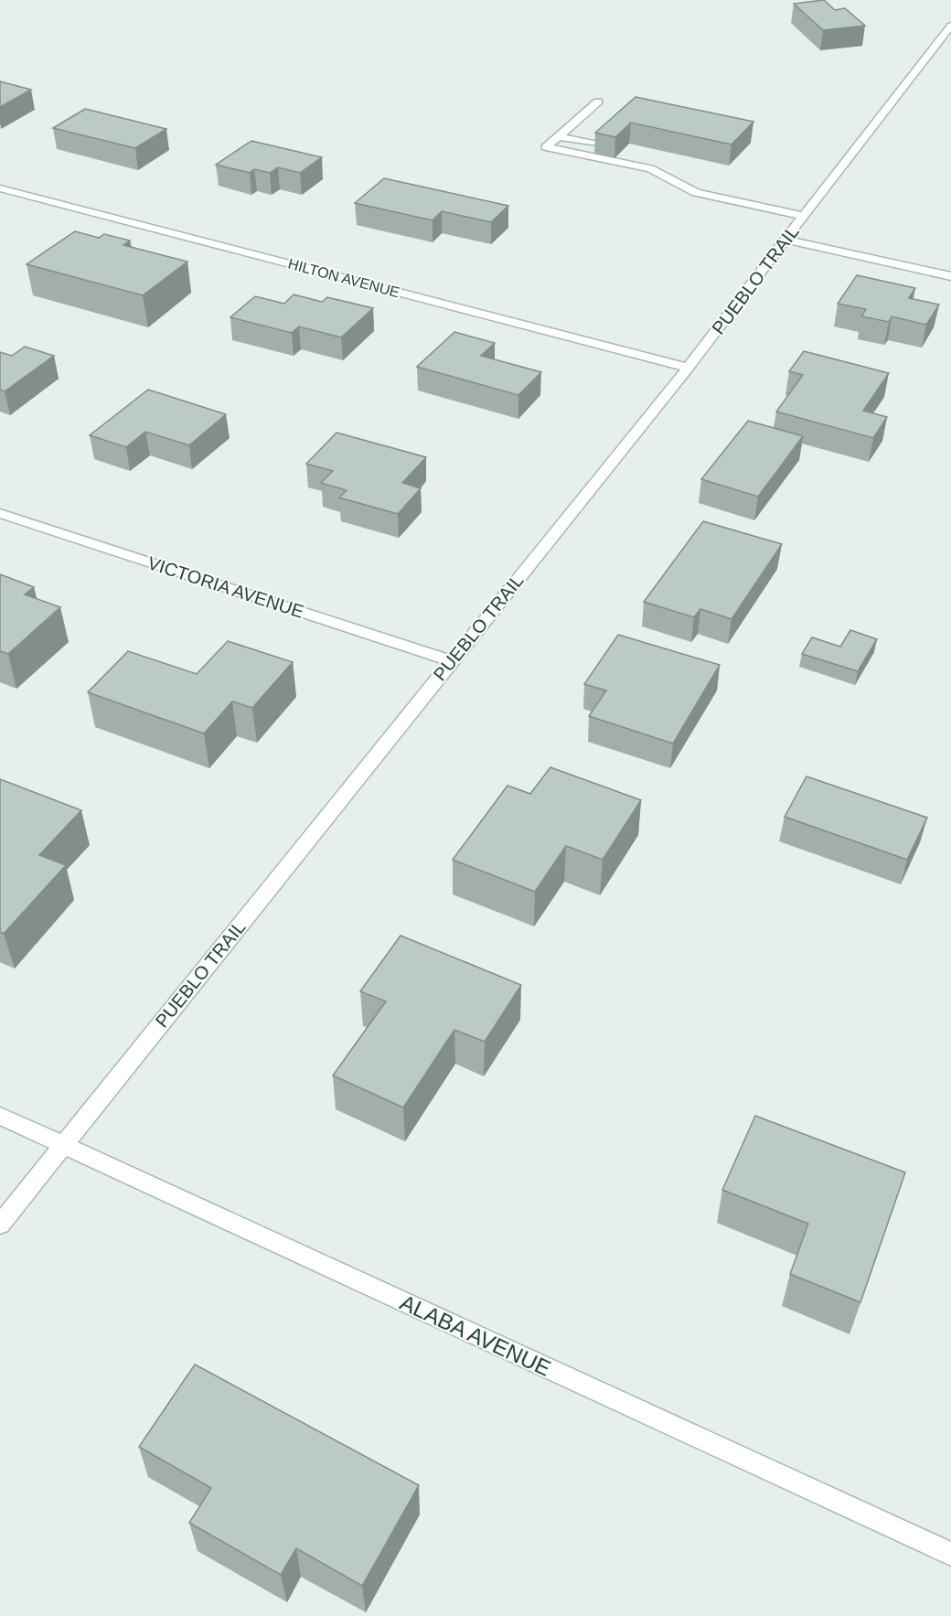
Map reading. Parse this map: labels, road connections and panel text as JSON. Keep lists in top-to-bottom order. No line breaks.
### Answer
{"streets":{"street":["HILTON AVENUE","PUEBLO TRAIL","VICTORIA AVENUE","ALABA AVENUE"]},"crossings":[["HILTON AVENUE","PUEBLO TRAIL"],["PUEBLO TRAIL","VICTORIA AVENUE"],["PUEBLO TRAIL","ALABA AVENUE"]]}
